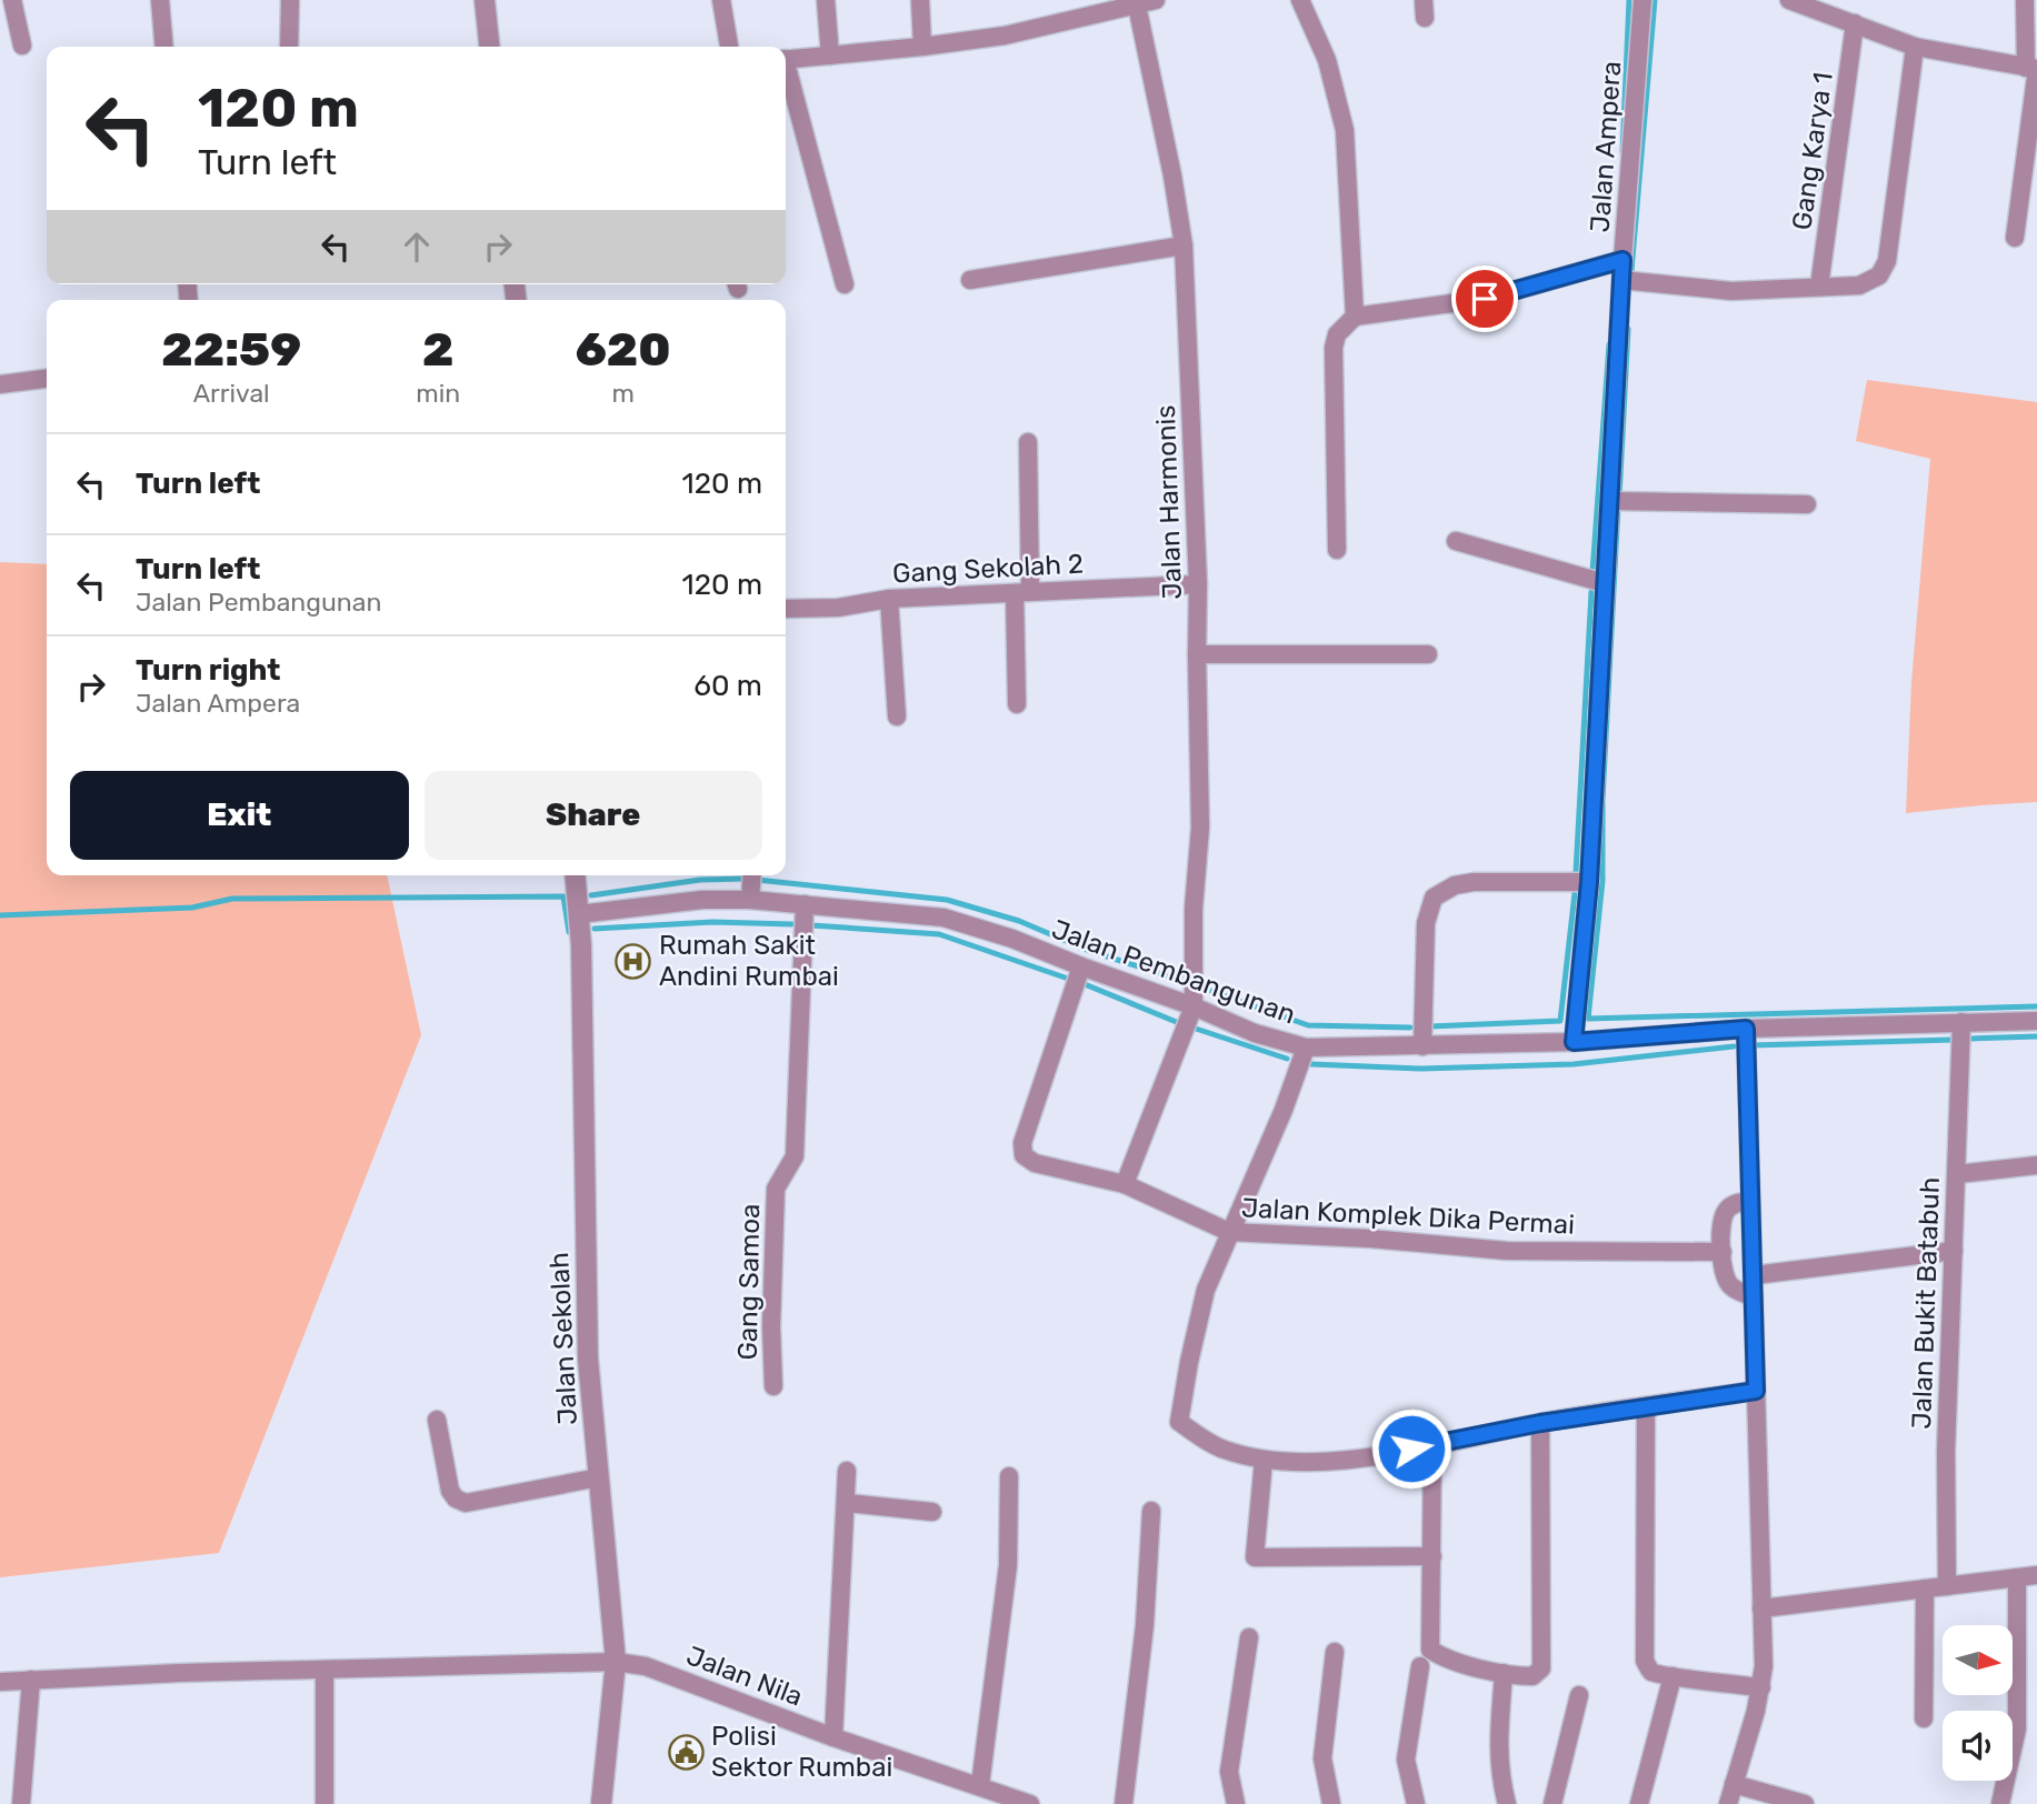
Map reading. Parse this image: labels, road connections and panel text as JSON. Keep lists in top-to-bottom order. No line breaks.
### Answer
{"streets":{"street":["Jalan Ampera","Gang Karya 1","Jalan Harmonis","Gang Sekolah 2","Jalan Pembangunan","Jalan Komplek Dika Permai","Gang Samoa","Jalan Bukit Batabuh","Jalan Sekolah","Jalan Nila"]},"crossings":[["Jalan Ampera","Jalan Pembangunan"],["Jalan Harmonis","Gang Sekolah 2"],["Jalan Harmonis","Jalan Pembangunan"],["Jalan Pembangunan","Jalan Komplek Dika Permai"],["Jalan Pembangunan","Gang Samoa"],["Jalan Pembangunan","Jalan Bukit Batabuh"],["Jalan Pembangunan","Jalan Sekolah"],["Jalan Sekolah","Jalan Nila"]],"places":{"hospital":["Rumah Sakit Andini Rumbai"],"public building":["Polisi Sektor Rumbai"]},"north":"right","page":{"turn":["120 m","Turn left"],"eta":["22:59","Arrival","2","min","620","m"],"list":[{"name":"Turn left","value":"120 m"},{"name":"Turn left","note":"Jalan Pembangunan","value":"120 m"},{"name":"Turn right","note":"Jalan Ampera","value":"60 m"}],"buttons":["Exit","Share"]}}
